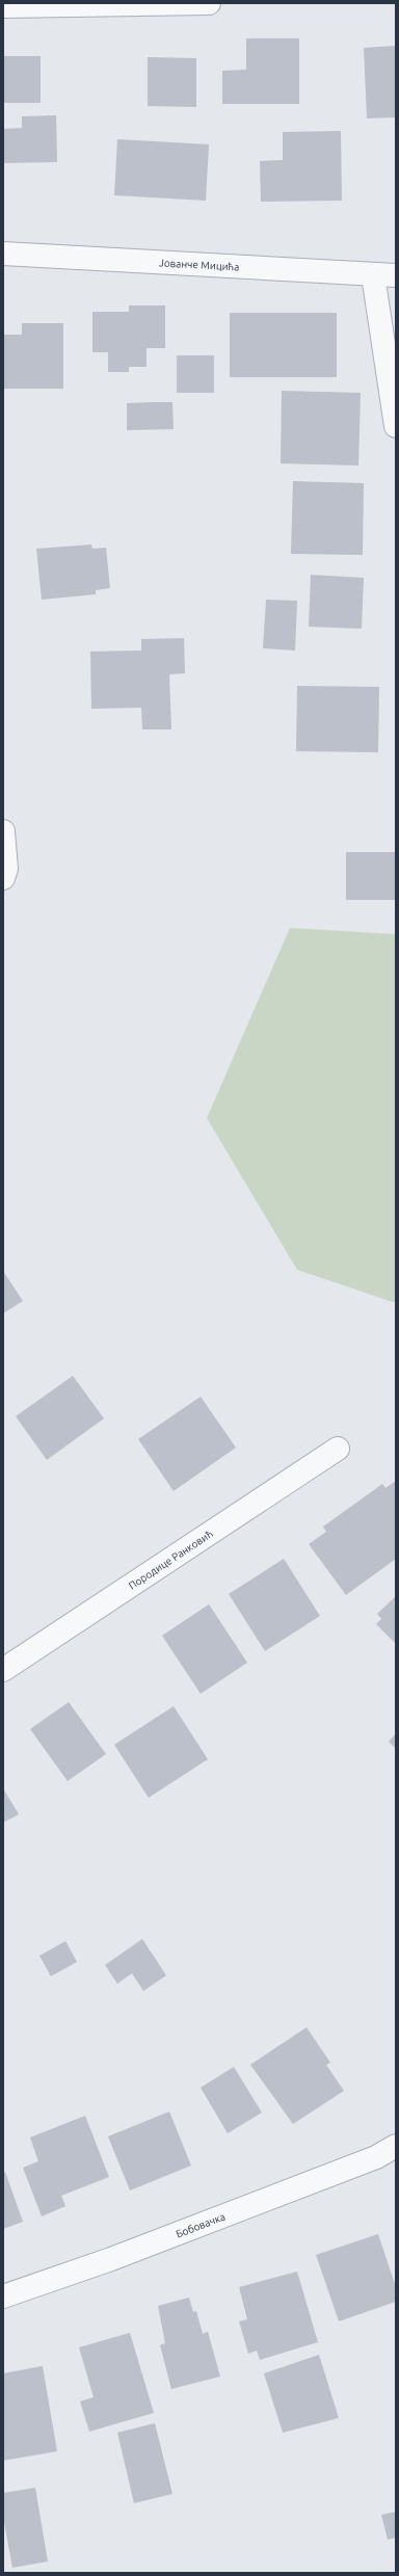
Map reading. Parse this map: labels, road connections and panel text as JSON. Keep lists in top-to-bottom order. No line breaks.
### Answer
{"streets":{"street":["Јованче Мицића","Породице Ранковић","Бобовачка"]}}
